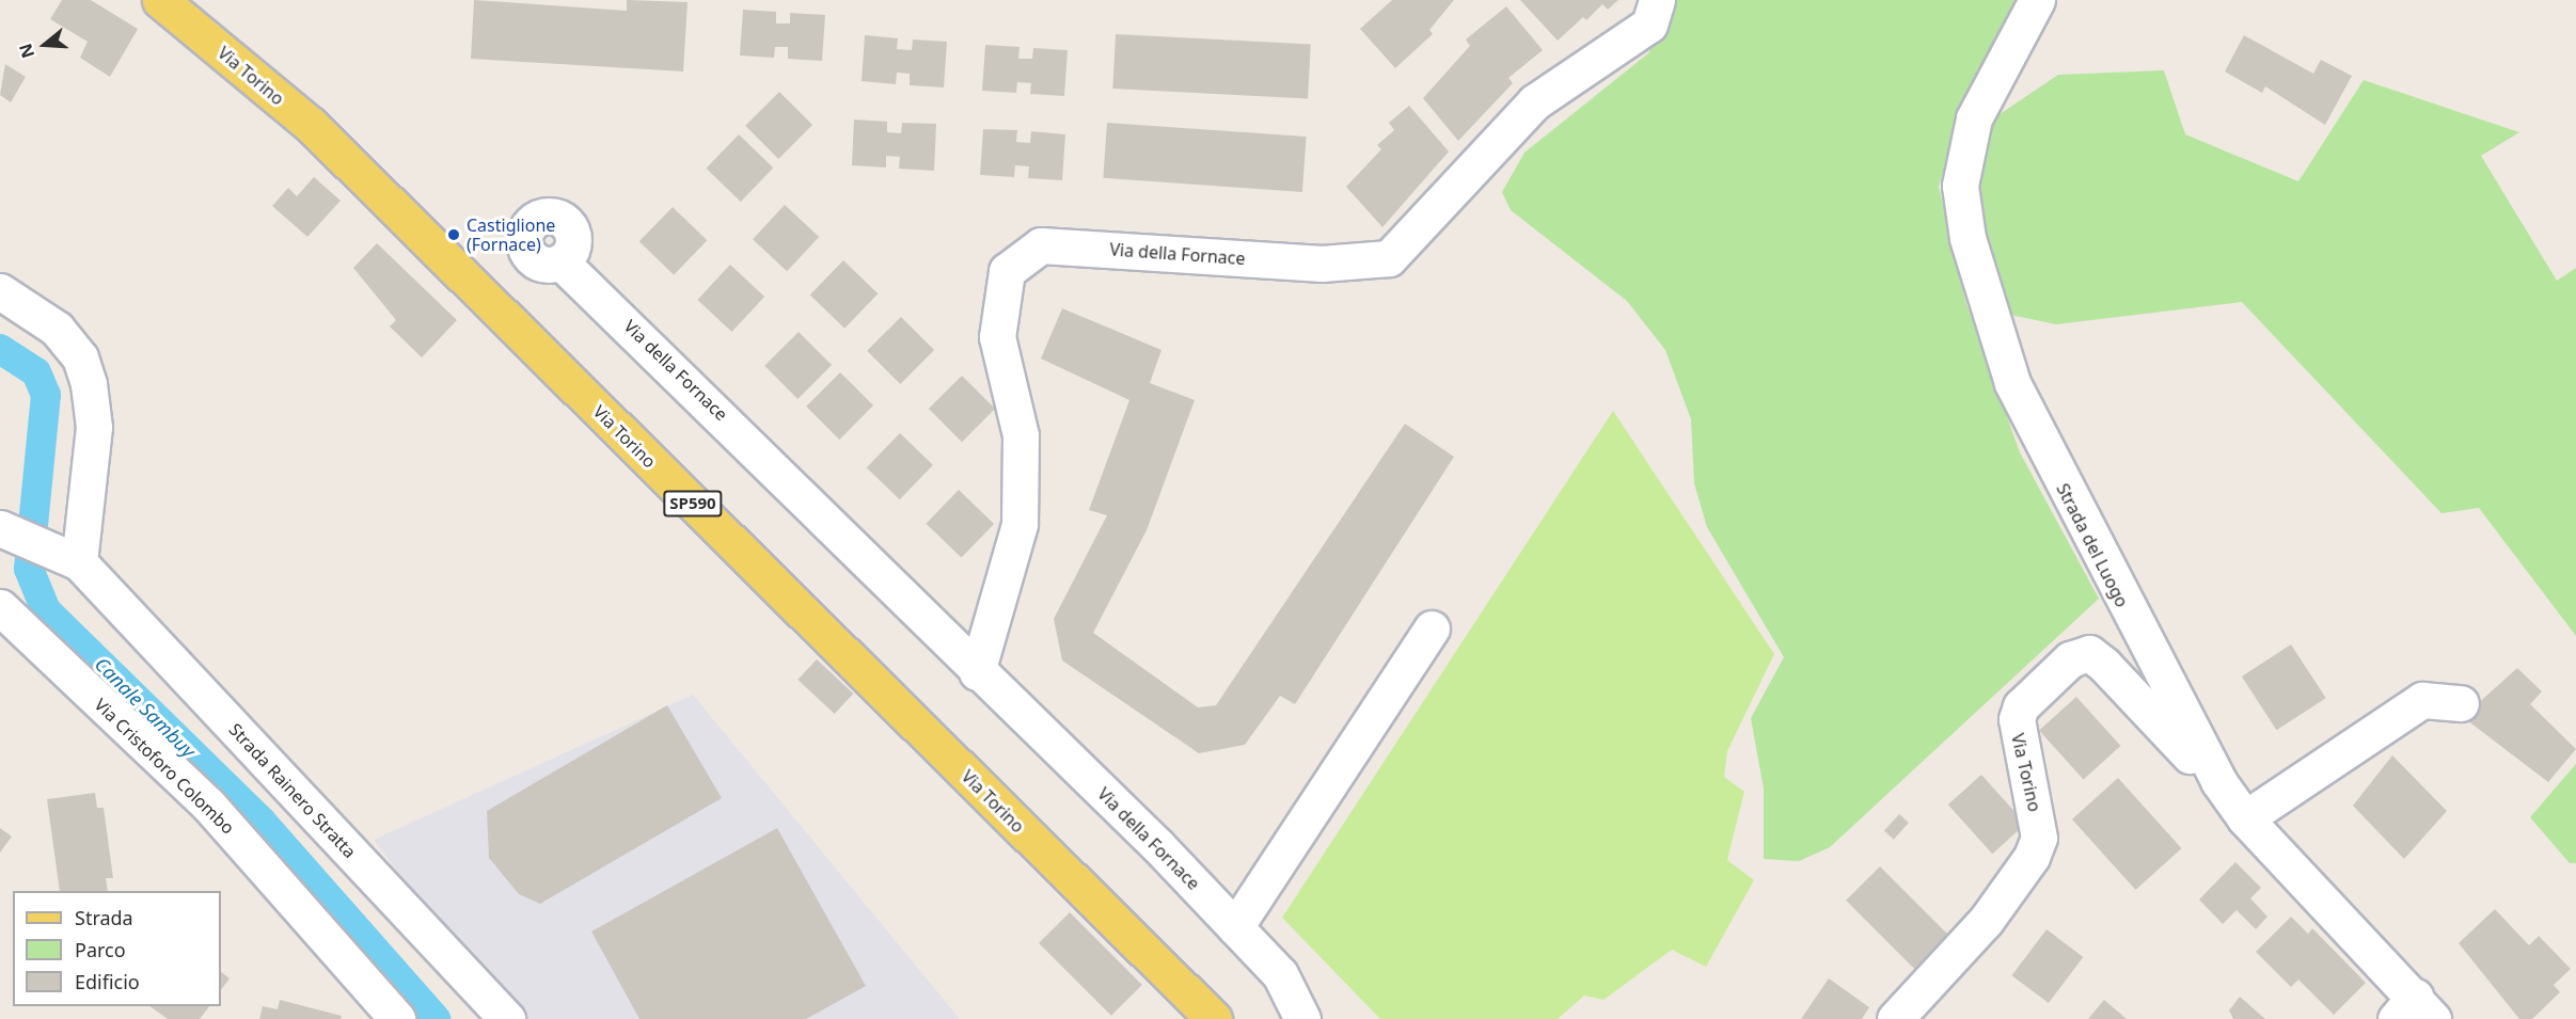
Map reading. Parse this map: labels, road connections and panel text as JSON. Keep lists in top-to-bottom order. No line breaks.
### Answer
{"streets":{"main road":["Via Torino","SP590"],"street":["Via della Fornace","Strada del Luogo","Via Cristoforo Colombo","Strada Rainero Stratta"]},"crossings":[["Via Torino","Strada del Luogo"]],"water":["Canale Sambuy"],"places":["Castiglione (Fornace)"],"legend":["Strada","Parco","Edificio"],"north":"left"}
